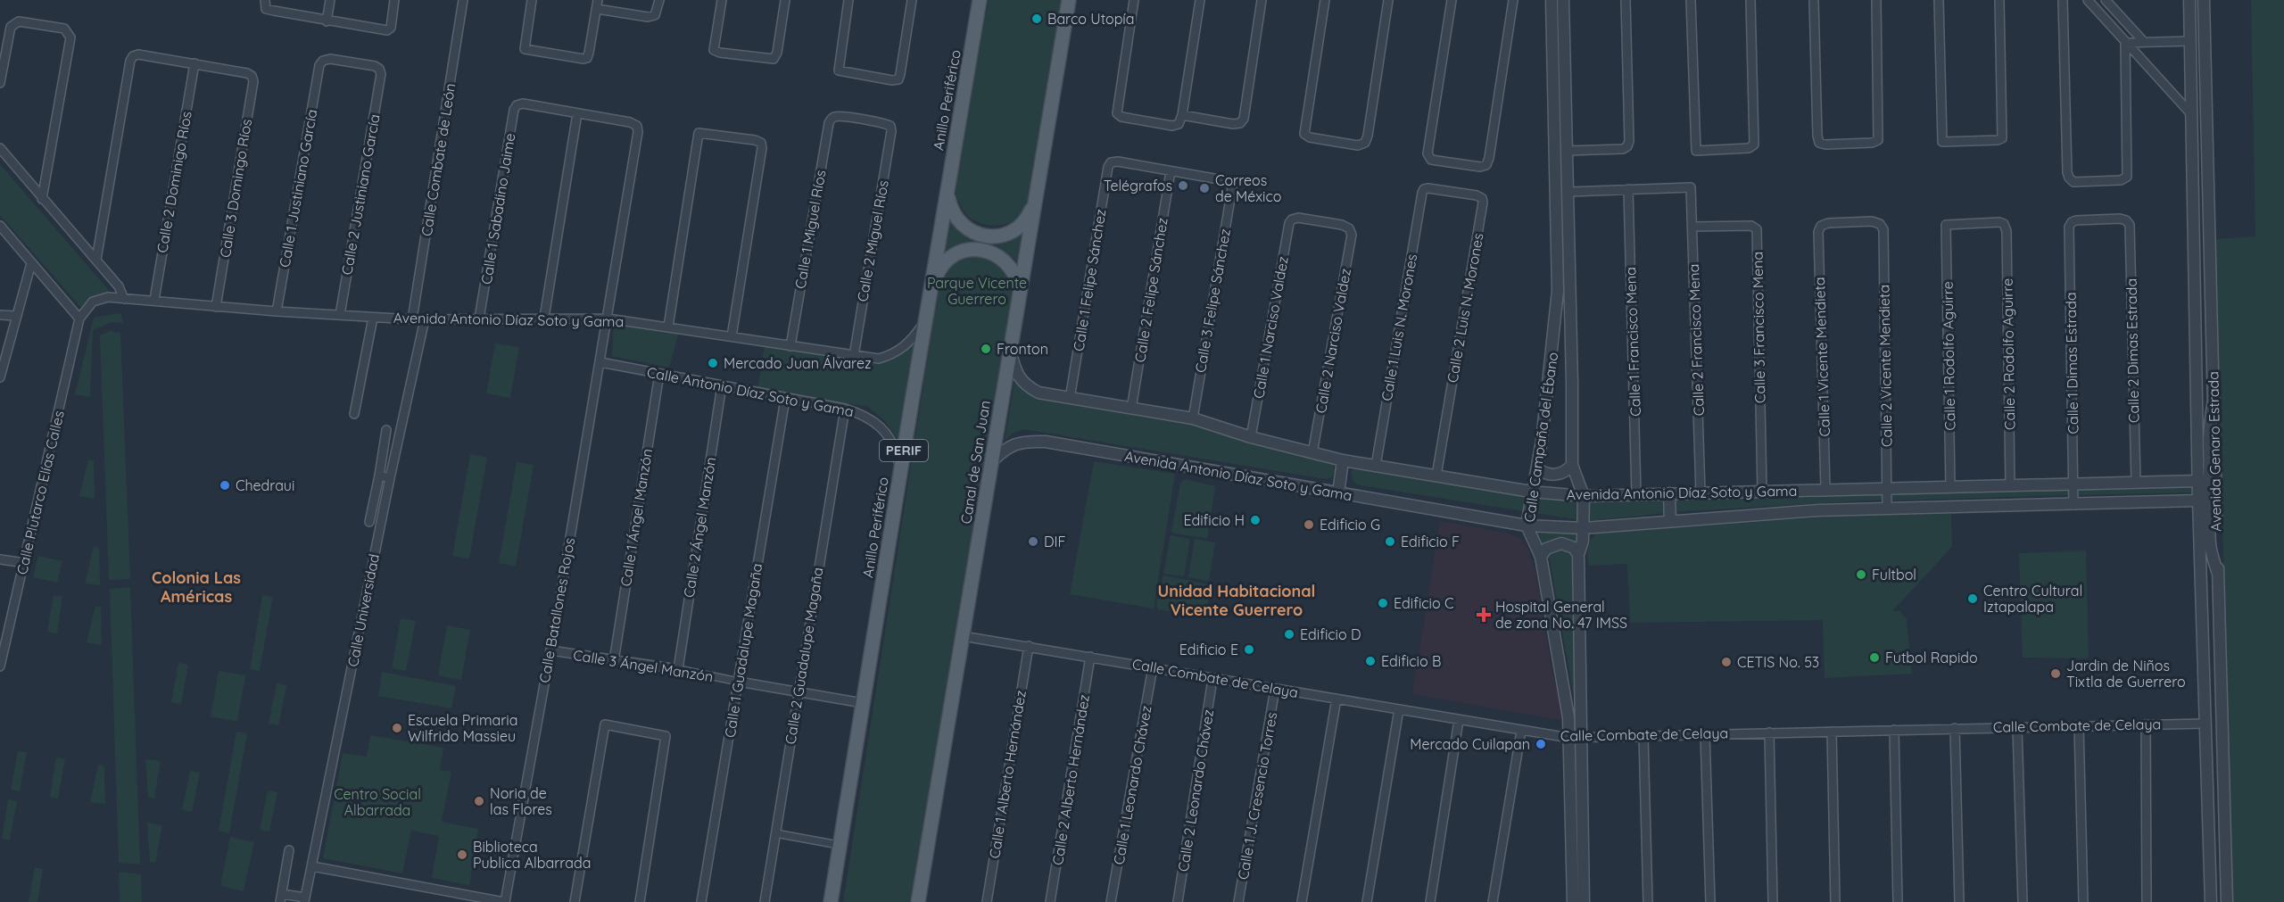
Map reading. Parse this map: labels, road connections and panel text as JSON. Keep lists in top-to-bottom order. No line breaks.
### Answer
{"streets":{"main road":["Anillo Periférico","PERIF","Canal de San Juan"],"street":["Calle Combate de León","Calle 2 Dominigo Ríos","Calle 3 Domingo Ríos","Calle 1 Justiniano García","Calle 2 Justiniano García","Calle 1 Sabadino Jaime","Calle 1 Miguel Ríos","Calle 2 Miguel Ríos","Calle 1 Felipe Sánchez","Calle 2 Felipe Sánchez","Calle 3 Felipe Sánchez","Calle 2 Luis N. Morones","Avenida Antonio Díaz Soto y Gama","Calle 1 Narciso Valdez","Calle 1 Luis N. Morones","Calle 3 Francisco Mena","Calle 2 Francisco Mena","Calle 2 Narciso Valdez","Calle 1 Francisco Mena","Calle 2 Dimas Estrada","Calle 2 Rodolfo Aguirre","Calle 1 Rodolfo Aguirre","Calle 1 Vicente Mendieta","Calle 1 Dimas Estrada","Calle 2 Vicente Mendieta","Calle Antonio Díaz Soto y Gama","Calle Campaña del Ébano","Avenida Genaro Estrada","Calle Plutarco Elías Calles","Calle 1 Ángel Manzón","Calle 2 Ángel Manzón","Calle Universidad","Calle Batallones Rojos","Calle 1 Guadalupe Magaña","Calle 2 Guadalupe Magaña","Calle 3 Ángel Manzón","Calle Combate de Celaya","Calle 1 Alberto Hernández","Calle 2 Alberto Hernández","Calle 1 Leonardo Chávez","Calle 2 Leonardo Chávez","Calle 1 J. Cresencio Torres"]},"crossings":[["Anillo Periférico","Avenida Antonio Díaz Soto y Gama"],["Anillo Periférico","Calle Antonio Díaz Soto y Gama"],["Anillo Periférico","Calle 3 Ángel Manzón"],["Calle Combate de León","Avenida Antonio Díaz Soto y Gama"],["Calle 2 Dominigo Ríos","Calle 3 Domingo Ríos"],["Calle 2 Dominigo Ríos","Avenida Antonio Díaz Soto y Gama"],["Calle 3 Domingo Ríos","Avenida Antonio Díaz Soto y Gama"],["Calle 1 Justiniano García","Calle 2 Justiniano García"],["Calle 1 Justiniano García","Avenida Antonio Díaz Soto y Gama"],["Calle 2 Justiniano García","Avenida Antonio Díaz Soto y Gama"],["Calle 1 Sabadino Jaime","Avenida Antonio Díaz Soto y Gama"],["Calle 1 Sabadino Jaime","Calle Batallones Rojos"],["Calle 1 Miguel Ríos","Calle 2 Miguel Ríos"],["Calle 1 Miguel Ríos","Avenida Antonio Díaz Soto y Gama"],["Calle 2 Miguel Ríos","Avenida Antonio Díaz Soto y Gama"],["Calle 1 Felipe Sánchez","Calle 2 Felipe Sánchez"],["Calle 1 Felipe Sánchez","Calle 3 Felipe Sánchez"],["Calle 1 Felipe Sánchez","Avenida Antonio Díaz Soto y Gama"],["Calle 2 Felipe Sánchez","Calle 3 Felipe Sánchez"],["Calle 2 Felipe Sánchez","Avenida Antonio Díaz Soto y Gama"],["Calle 3 Felipe Sánchez","Avenida Antonio Díaz Soto y Gama"],["Calle 2 Luis N. Morones","Avenida Antonio Díaz Soto y Gama"],["Calle 2 Luis N. Morones","Calle 1 Luis N. Morones"],["Avenida Antonio Díaz Soto y Gama","Calle 1 Narciso Valdez"],["Avenida Antonio Díaz Soto y Gama","Calle 1 Luis N. Morones"],["Avenida Antonio Díaz Soto y Gama","Calle 3 Francisco Mena"],["Avenida Antonio Díaz Soto y Gama","Calle 2 Francisco Mena"],["Avenida Antonio Díaz Soto y Gama","Calle 2 Narciso Valdez"],["Avenida Antonio Díaz Soto y Gama","Calle 1 Francisco Mena"],["Avenida Antonio Díaz Soto y Gama","Calle 2 Dimas Estrada"],["Avenida Antonio Díaz Soto y Gama","Calle 2 Rodolfo Aguirre"],["Avenida Antonio Díaz Soto y Gama","Calle 1 Rodolfo Aguirre"],["Avenida Antonio Díaz Soto y Gama","Calle 1 Vicente Mendieta"],["Avenida Antonio Díaz Soto y Gama","Calle 1 Dimas Estrada"],["Avenida Antonio Díaz Soto y Gama","Calle 2 Vicente Mendieta"],["Avenida Antonio Díaz Soto y Gama","Calle Campaña del Ébano"],["Avenida Antonio Díaz Soto y Gama","Avenida Genaro Estrada"],["Avenida Antonio Díaz Soto y Gama","Canal de San Juan"],["Avenida Antonio Díaz Soto y Gama","Calle Plutarco Elías Calles"],["Avenida Antonio Díaz Soto y Gama","Calle Universidad"],["Avenida Antonio Díaz Soto y Gama","Calle Batallones Rojos"],["Calle 1 Narciso Valdez","Calle 2 Narciso Valdez"],["Calle 3 Francisco Mena","Calle 2 Francisco Mena"],["Calle 2 Francisco Mena","Calle 1 Francisco Mena"],["Calle 2 Dimas Estrada","Calle 1 Dimas Estrada"],["Calle 2 Rodolfo Aguirre","Calle 1 Rodolfo Aguirre"],["Calle 1 Vicente Mendieta","Calle 2 Vicente Mendieta"],["Calle Antonio Díaz Soto y Gama","Calle 1 Ángel Manzón"],["Calle Antonio Díaz Soto y Gama","Calle 2 Ángel Manzón"],["Calle Antonio Díaz Soto y Gama","Calle Batallones Rojos"],["Calle Antonio Díaz Soto y Gama","Calle 1 Guadalupe Magaña"],["Calle Antonio Díaz Soto y Gama","Calle 2 Guadalupe Magaña"],["Calle Campaña del Ébano","Calle Combate de Celaya"],["Avenida Genaro Estrada","Calle Combate de Celaya"],["Canal de San Juan","Calle Combate de Celaya"],["Calle 1 Ángel Manzón","Calle 3 Ángel Manzón"],["Calle 2 Ángel Manzón","Calle 3 Ángel Manzón"],["Calle Batallones Rojos","Calle 3 Ángel Manzón"],["Calle 1 Guadalupe Magaña","Calle 3 Ángel Manzón"],["Calle 2 Guadalupe Magaña","Calle 3 Ángel Manzón"],["Calle Combate de Celaya","Calle 1 Alberto Hernández"],["Calle Combate de Celaya","Calle 2 Alberto Hernández"],["Calle Combate de Celaya","Calle 1 Leonardo Chávez"],["Calle Combate de Celaya","Calle 2 Leonardo Chávez"],["Calle Combate de Celaya","Calle 1 J. Cresencio Torres"]],"districts":["Colonia Las Américas","Unidad Habitacional Vicente Guerrero"],"parks":["Parque Vicente Guerrero","Centro Social Albarrada"],"places":{"other":["Barco Utopía","Telégrafos","Correos de México","Fronton","Mercado Juan Álvarez","Chedraui","Edificio H","Edificio G","DIF","Edificio F","Fultbol","Centro Cultural Iztapalapa","Edificio C","Edificio D","Edificio E","Futbol Rapido","Edificio B","CETIS No. 53","Jardin de Niños Tixtla de Guerrero","Escuela Primaria Wilfrido Massieu","Mercado Cuilapan","Noria de las Flores","Biblioteca Publica Albarrada"],"health":["Hospital General de zona No. 47 IMSS"]}}
